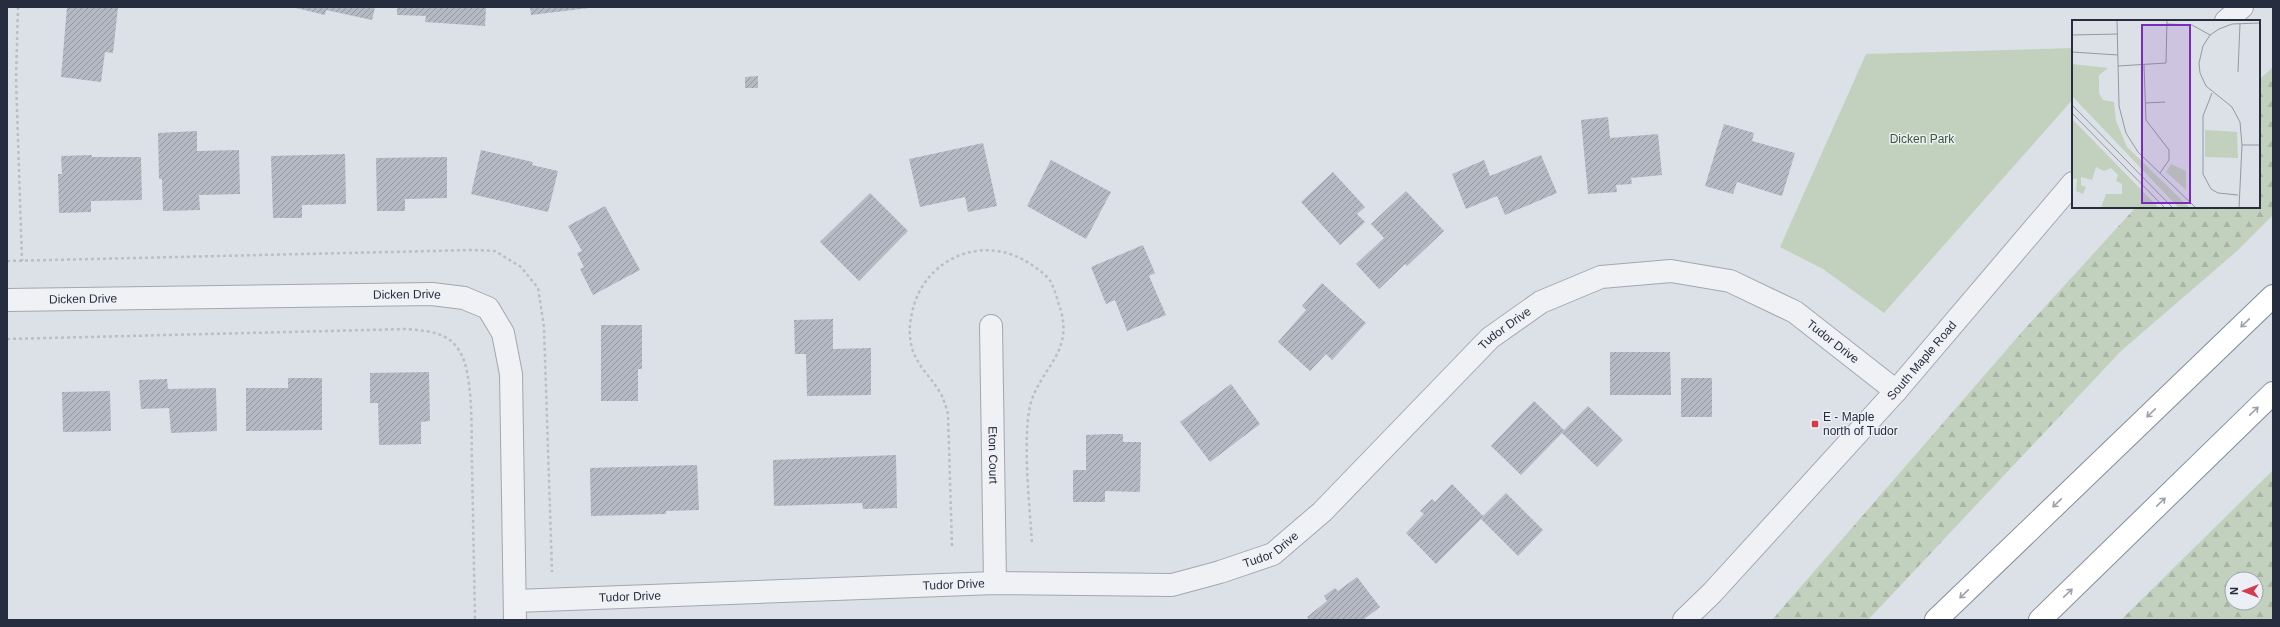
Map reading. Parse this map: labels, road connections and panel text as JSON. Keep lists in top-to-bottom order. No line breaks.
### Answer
{"streets":{"street":["Dicken Drive","Tudor Drive","South Maple Road","Eton Court"]},"crossings":[["Dicken Drive","Tudor Drive"],["Tudor Drive","South Maple Road"],["Tudor Drive","Eton Court"]],"parks":["Dicken Park"],"places":{"transit":["E - Maple north of Tudor"]},"north":"left"}
